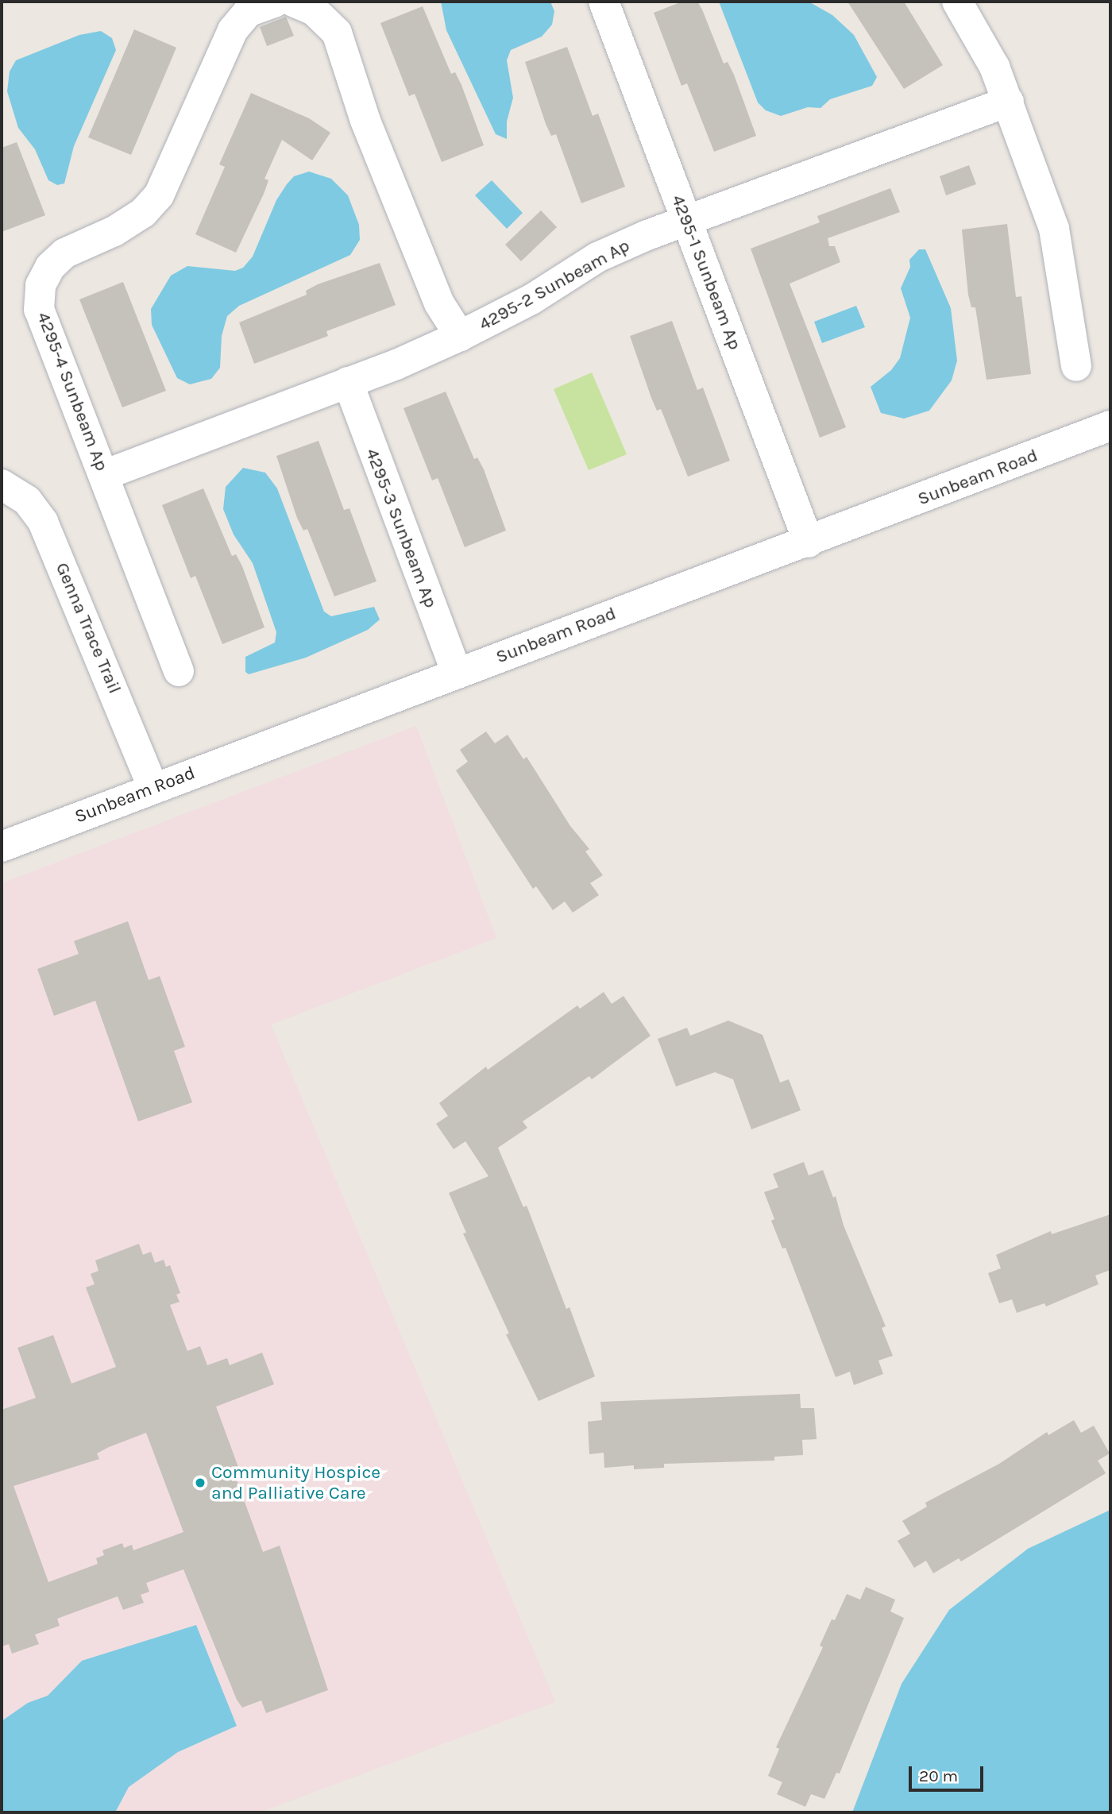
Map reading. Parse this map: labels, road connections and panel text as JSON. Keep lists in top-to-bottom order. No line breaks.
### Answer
{"streets":{"street":["4295-1 Sunbeam Ap","4295-2 Sunbeam Ap","4295-4 Sunbeam Ap","Sunbeam Road","4295-3 Sunbeam Ap","Genna Trace Trail"]},"crossings":[["4295-1 Sunbeam Ap","4295-2 Sunbeam Ap"],["4295-1 Sunbeam Ap","Sunbeam Road"],["4295-2 Sunbeam Ap","4295-4 Sunbeam Ap"],["4295-2 Sunbeam Ap","4295-3 Sunbeam Ap"],["Sunbeam Road","4295-3 Sunbeam Ap"],["Sunbeam Road","Genna Trace Trail"]],"places":["Community Hospice and Palliative Care"],"scale_bar":"20 m"}
